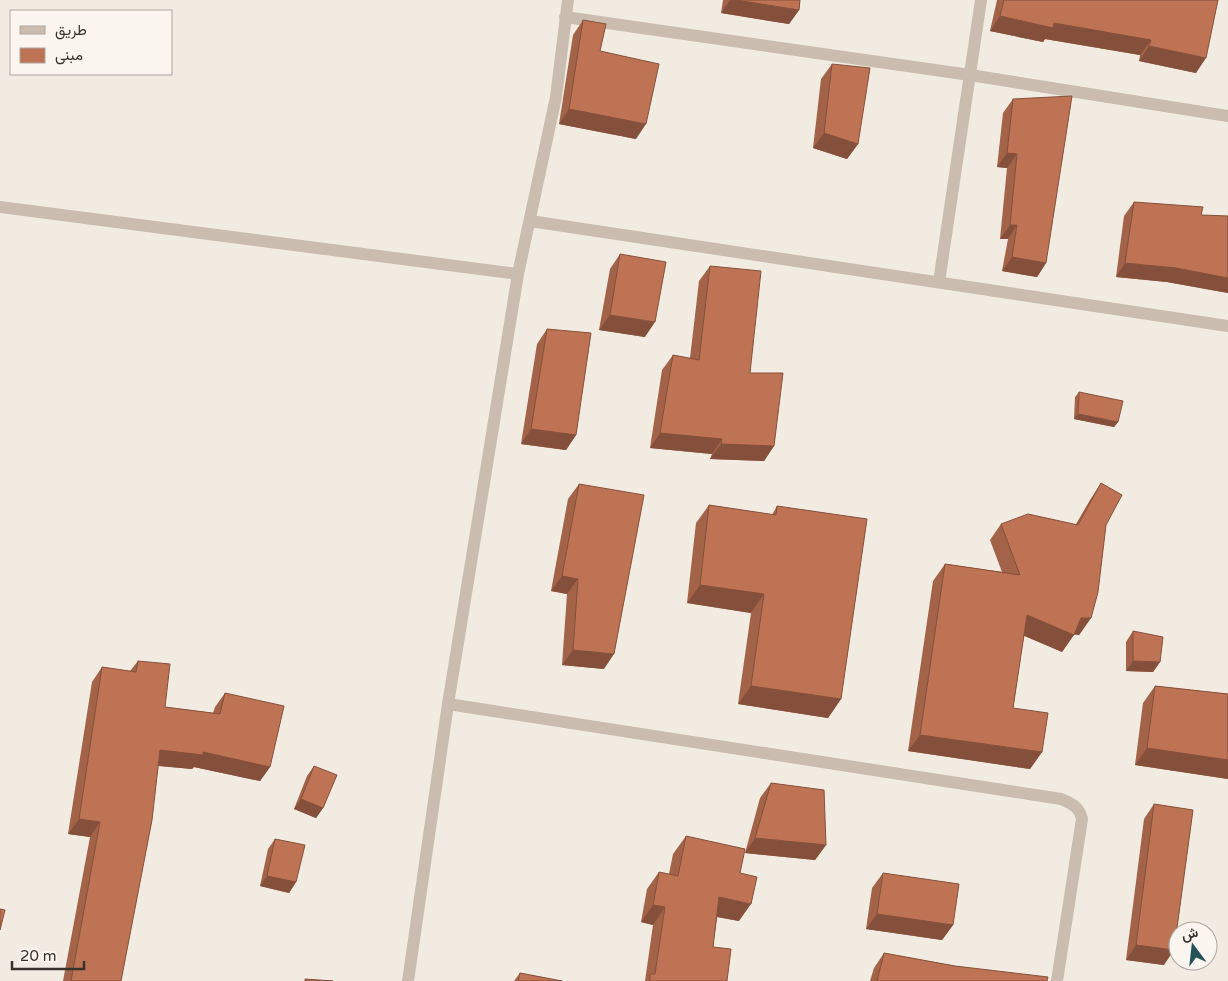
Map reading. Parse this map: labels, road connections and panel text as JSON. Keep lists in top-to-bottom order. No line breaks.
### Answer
{"legend":["طريق","مبنى"],"scale_bar":"20 m","north":"top"}
